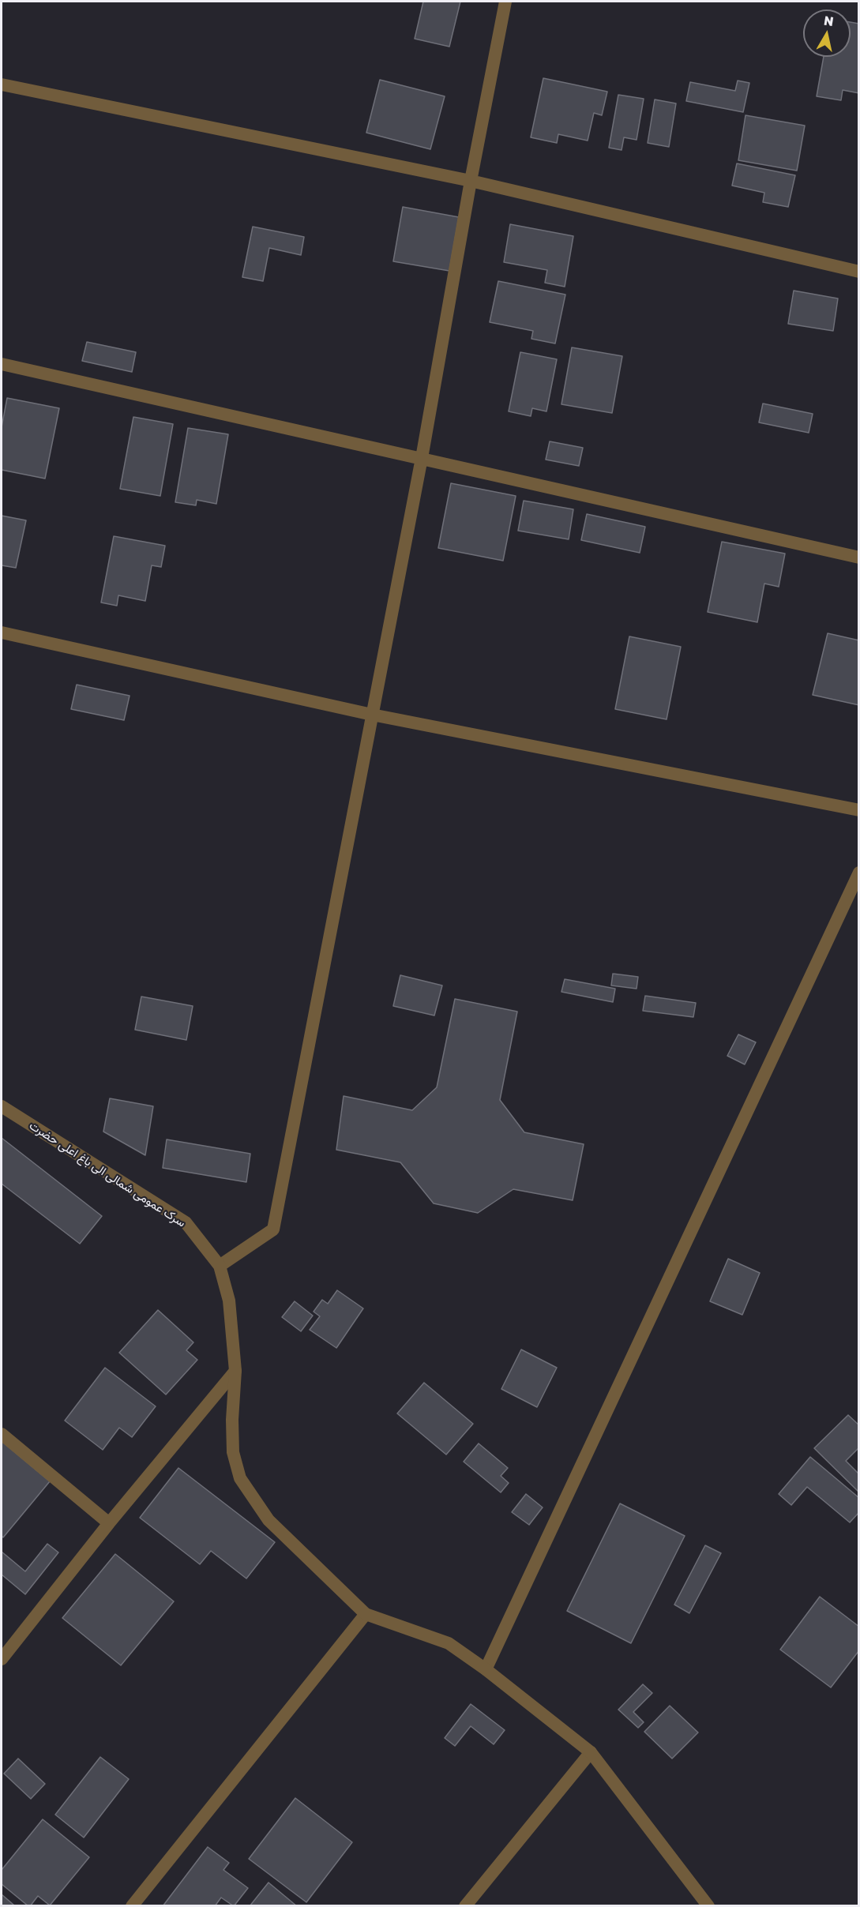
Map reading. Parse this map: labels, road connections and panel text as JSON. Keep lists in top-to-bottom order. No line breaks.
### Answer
{"streets":{"street":["سرک عمومی شمالی الی باغ اعلی حضرت"]},"north":"top"}
